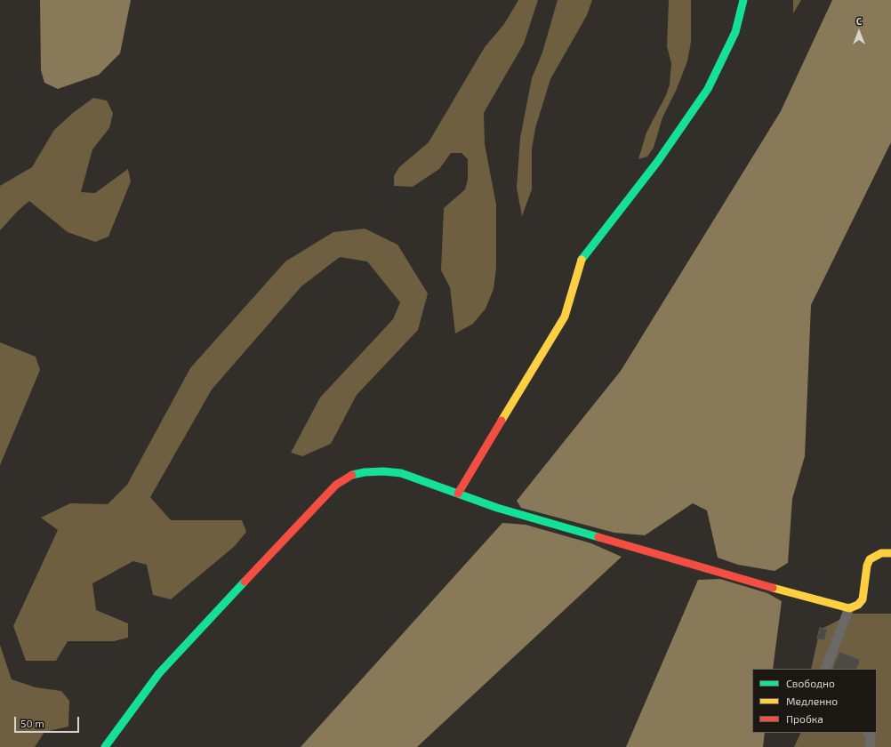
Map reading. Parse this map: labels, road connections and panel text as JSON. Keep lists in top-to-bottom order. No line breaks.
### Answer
{"legend":["Свободно","Медленно","Пробка"],"scale_bar":"50 m","north":"top"}
